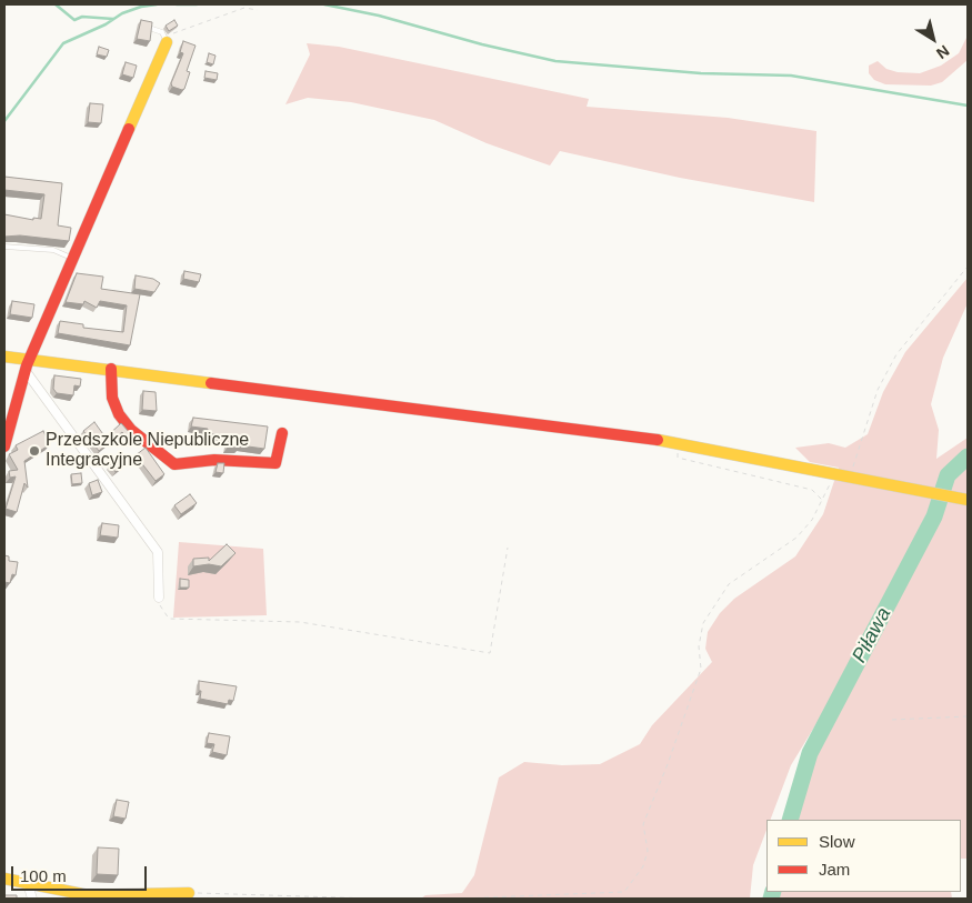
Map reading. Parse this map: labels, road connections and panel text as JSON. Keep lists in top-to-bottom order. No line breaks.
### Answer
{"water":["Piława"],"places":["Przedszkole Niepubliczne Integracyjne"],"legend":["Slow","Jam"],"scale_bar":"100 m","north":"bottom right"}
